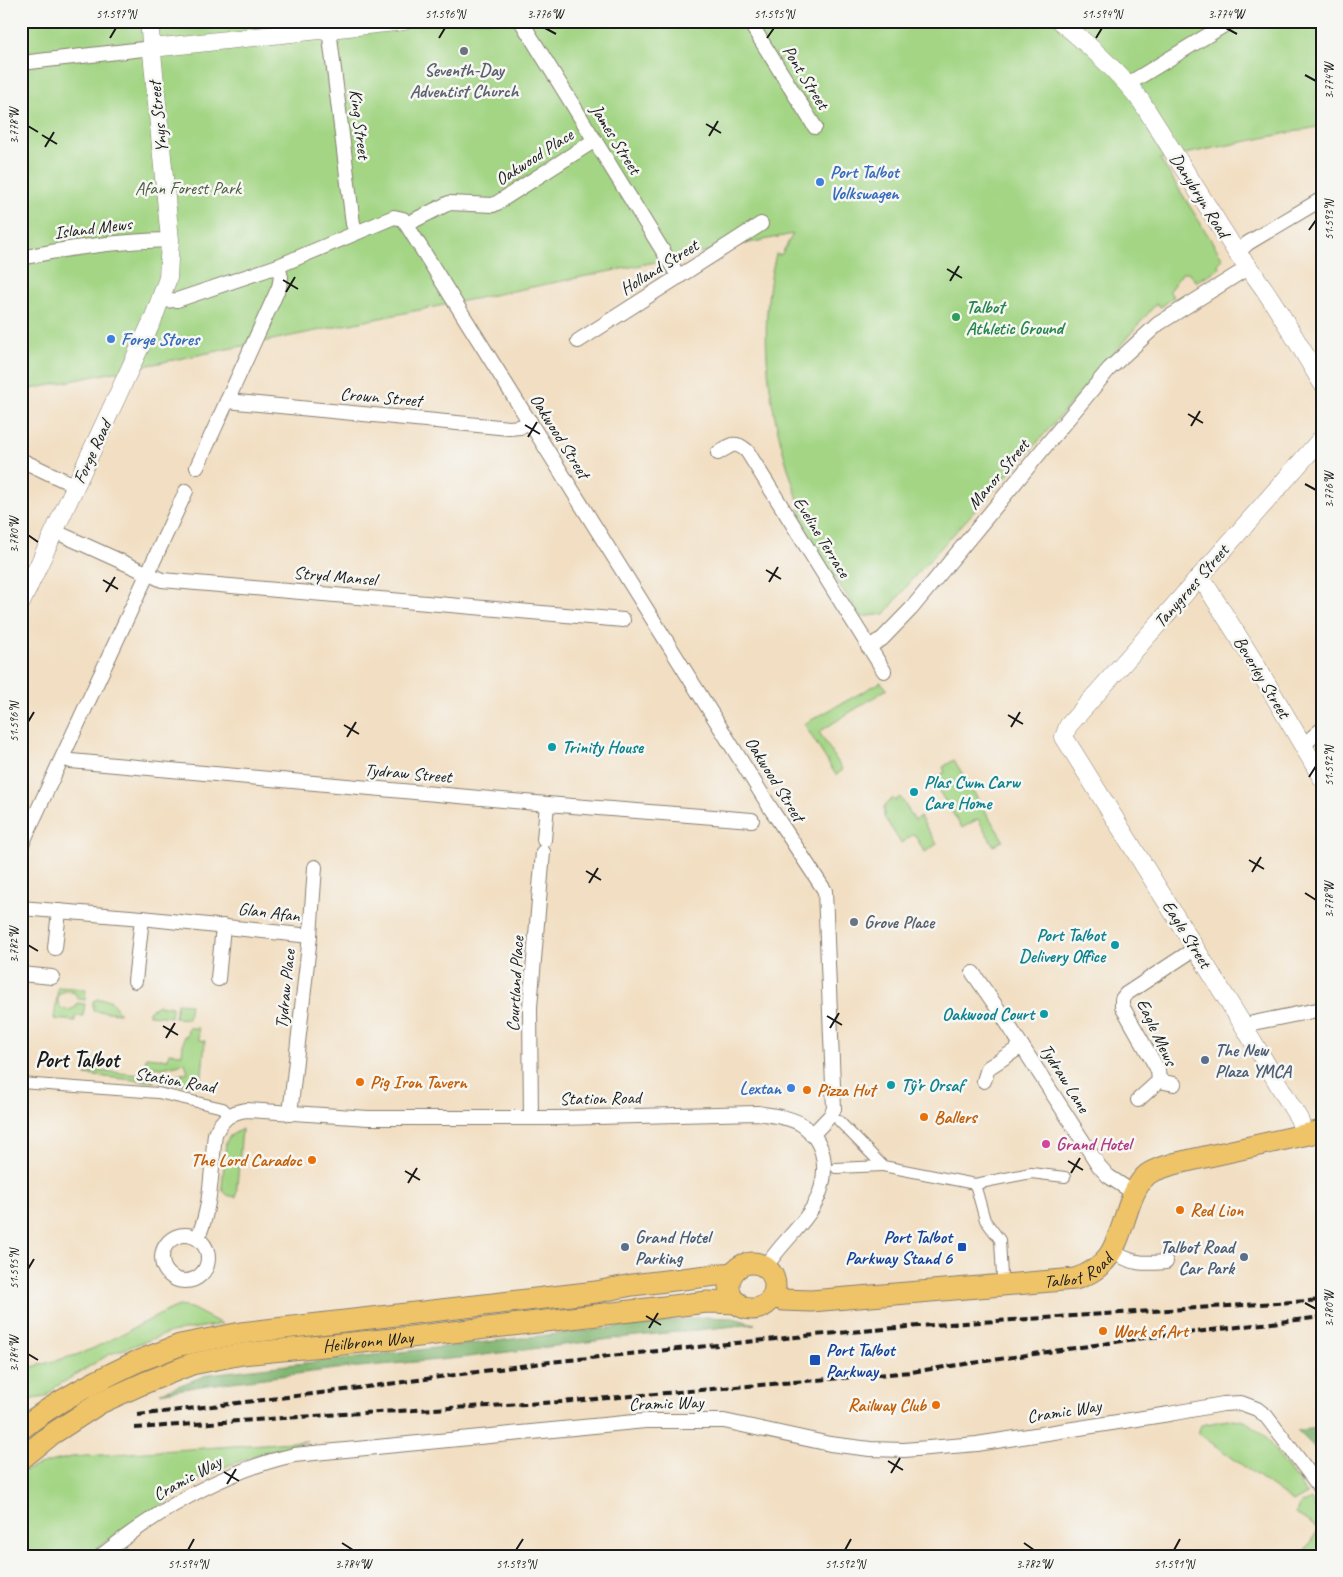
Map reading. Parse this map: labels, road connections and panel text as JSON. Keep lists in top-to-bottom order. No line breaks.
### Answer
{"streets":{"main road":["Talbot Road","Heilbronn Way"],"street":["Pont Street","Ynys Street","King Street","James Street","Oakwood Place","Danybryn Road","Island Mews","Holland Street","Crown Street","Oakwood Street","Forge Road","Manor Street","Eveline Terrace","Stryd Mansel","Tanygroes Street","Beverley Street","Tydraw Street","Glan Afan","Eagle Street","Courtland Place","Tydraw Place","Eagle Mews","Tydraw Lane","Station Road","Cramic Way"]},"crossings":[["Ynys Street","Island Mews"],["Ynys Street","Forge Road"],["James Street","Oakwood Place"],["James Street","Holland Street"],["Oakwood Place","Oakwood Street"],["Danybryn Road","Manor Street"],["Crown Street","Oakwood Street"],["Oakwood Street","Station Road"],["Forge Road","Stryd Mansel"],["Manor Street","Eveline Terrace"],["Tanygroes Street","Beverley Street"],["Tanygroes Street","Eagle Street"],["Tydraw Street","Courtland Place"],["Glan Afan","Tydraw Place"],["Eagle Street","Eagle Mews"],["Eagle Street","Talbot Road"],["Courtland Place","Station Road"],["Tydraw Place","Station Road"],["Tydraw Lane","Talbot Road"],["Station Road","Talbot Road"],["Station Road","Heilbronn Way"],["Talbot Road","Heilbronn Way"]],"districts":["Port Talbot"],"parks":["Afan Forest Park"],"places":{"other":["Seventh-Day Adventist Church","Port Talbot Volkswagen","Talbot Athletic Ground","Forge Stores","Trinity House","Plas Cwm Carw Care Home","Grove Place","Port Talbot Delivery Office","Oakwood Court","The New Plaza YMCA","Pig Iron Tavern","Tŷ’r Orsaf","Lextan","Pizza Hut","Ballers","Grand Hotel","The Lord Caradoc","Red Lion","Grand Hotel Parking","Talbot Road Car Park","Work of Art","Railway Club"],"transit":["Port Talbot Parkway Stand 6","Port Talbot Parkway"]},"coordinates":["51.597°N","51.596°N","3.776°W","51.595°N","51.594°N","3.774°W","3.778°W","51.593°N","3.780°W","51.592°N","3.782°W","3.784°W","51.591°N"]}
